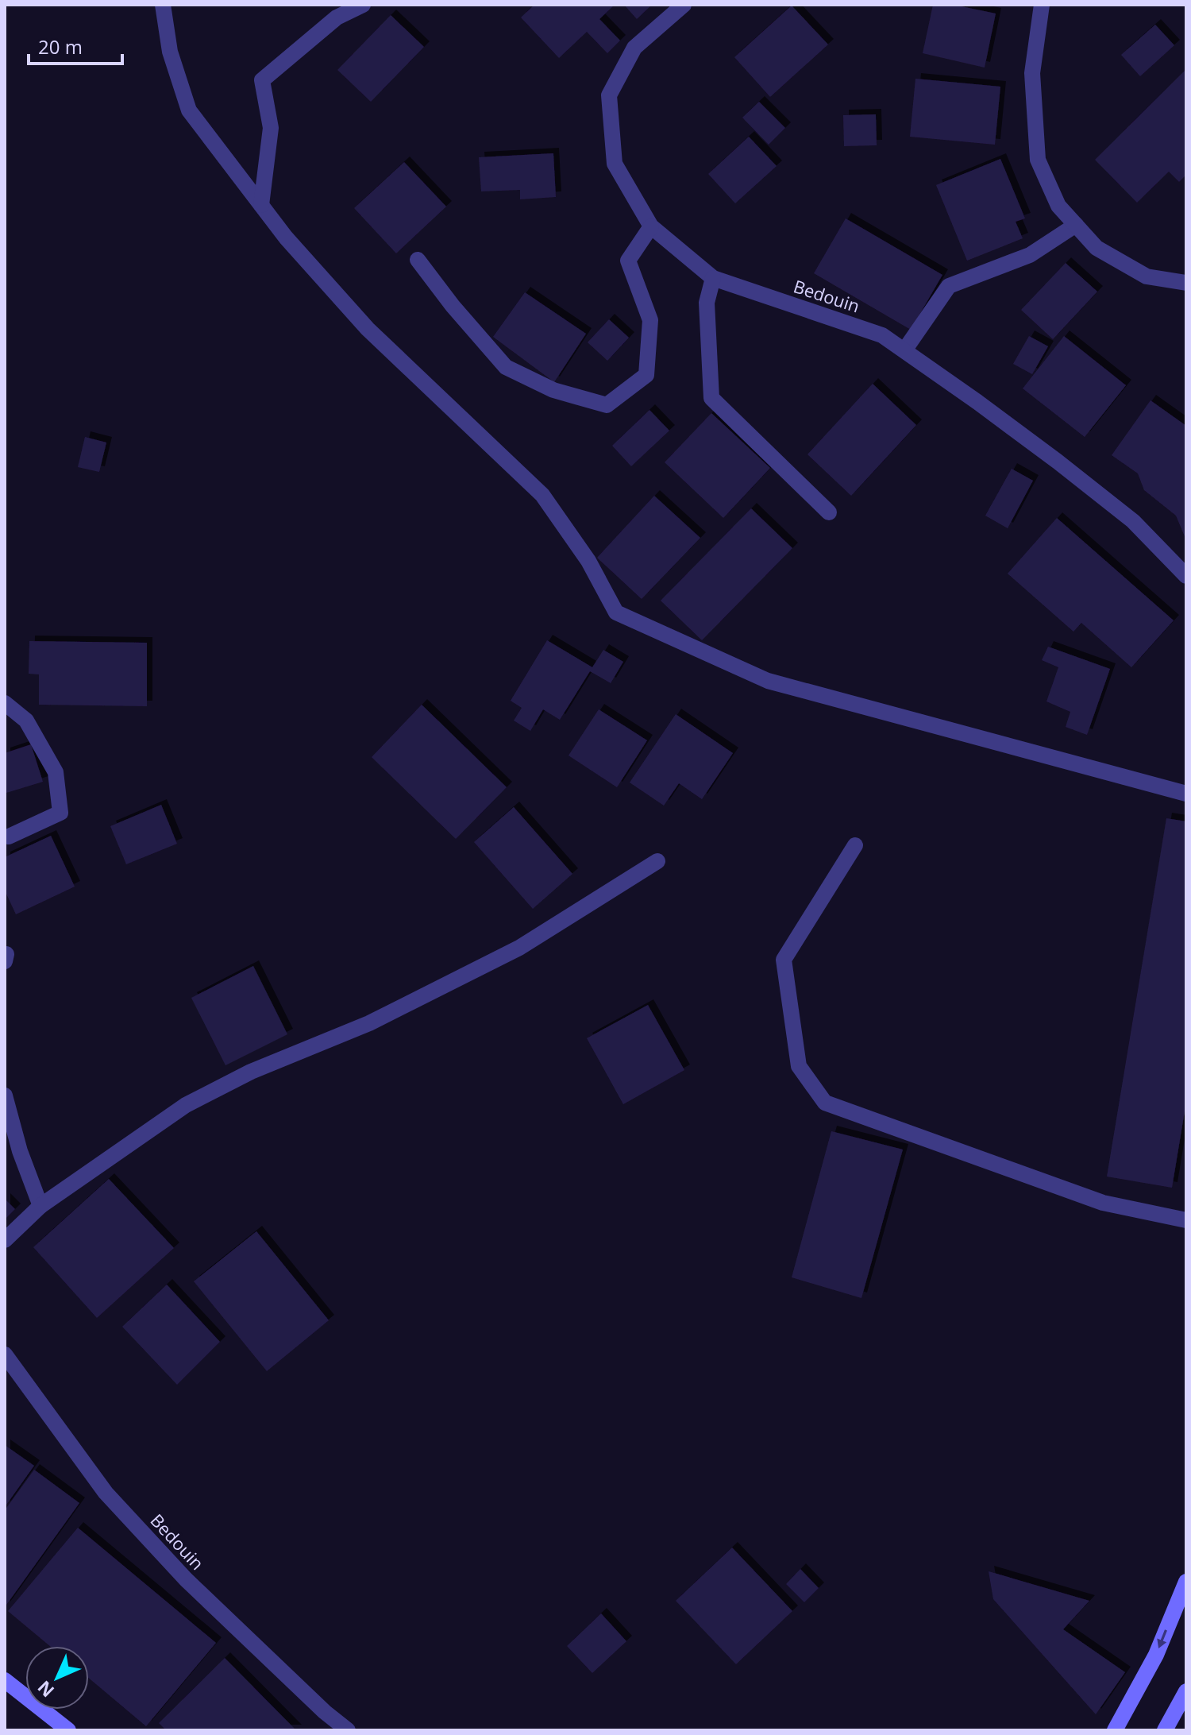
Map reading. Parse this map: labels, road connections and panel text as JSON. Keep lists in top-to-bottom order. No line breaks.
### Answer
{"streets":{"street":["Bedouin"]},"scale_bar":"20 m","north":"bottom left"}
